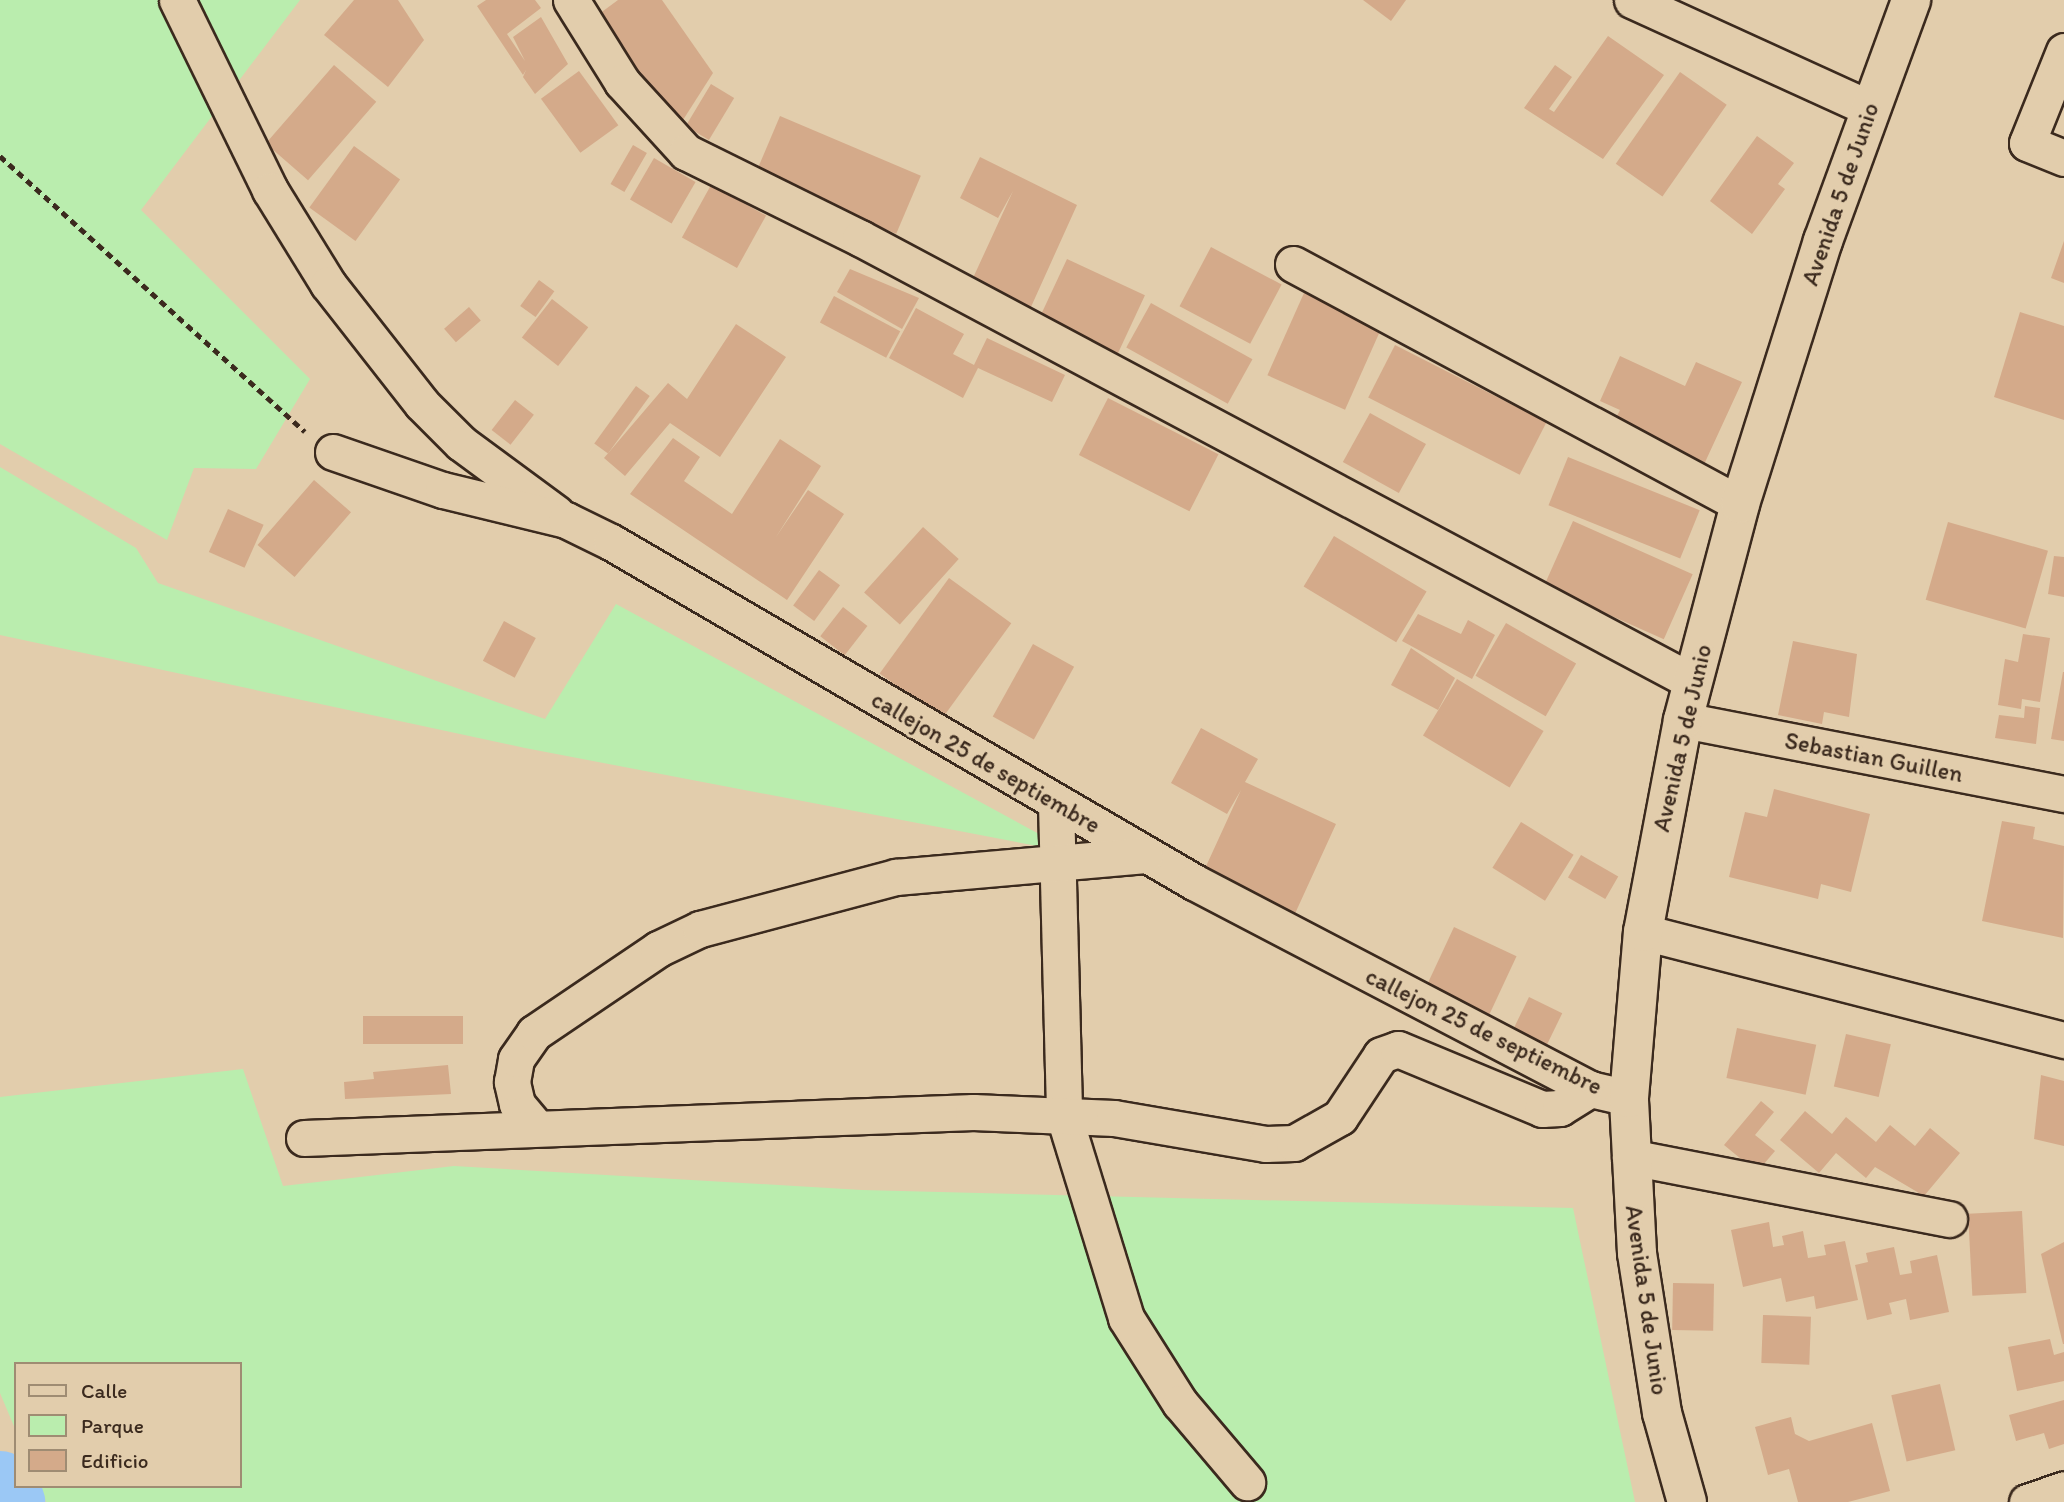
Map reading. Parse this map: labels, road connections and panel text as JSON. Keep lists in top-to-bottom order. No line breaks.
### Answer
{"streets":{"street":["Avenida 5 de Junio","Sebastian Guillen","callejon 25 de septiembre"]},"crossings":[["Avenida 5 de Junio","Sebastian Guillen"],["Avenida 5 de Junio","callejon 25 de septiembre"]],"legend":["Calle","Parque","Edificio"]}
